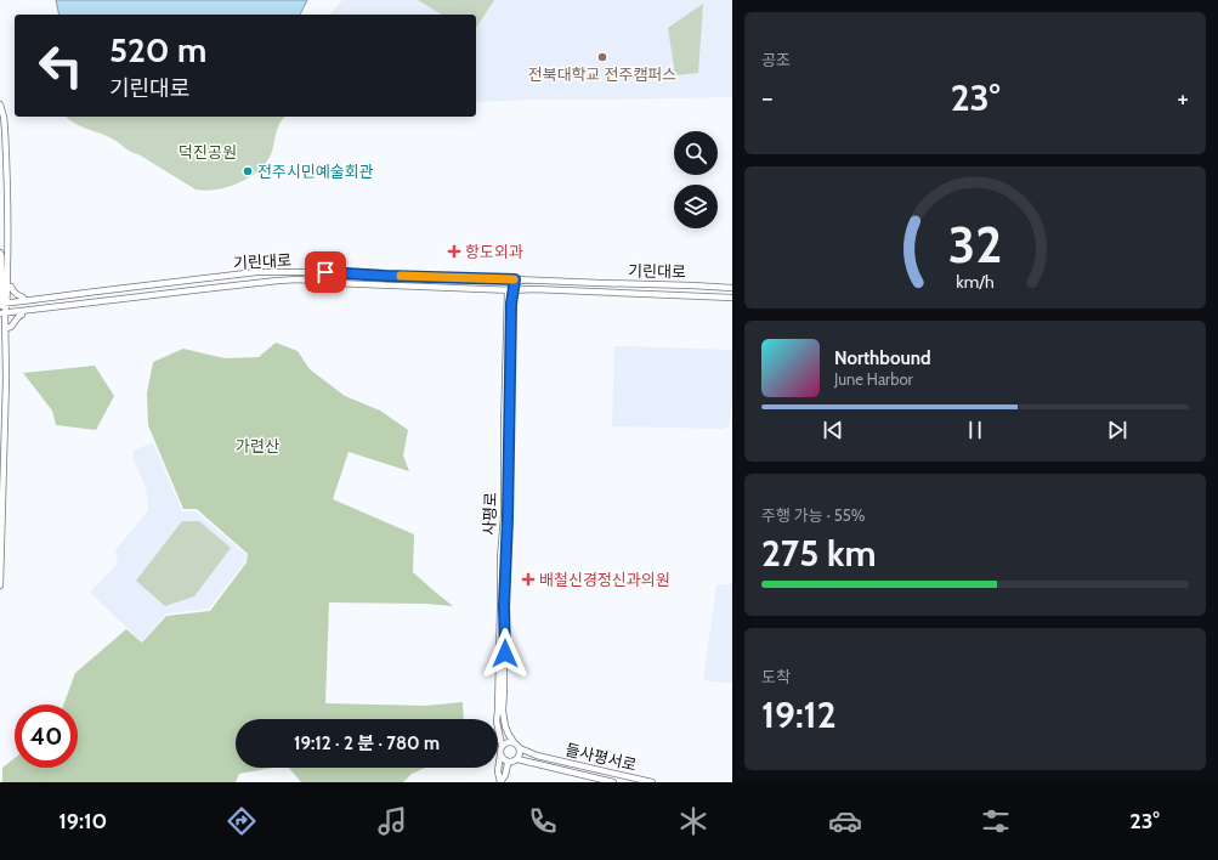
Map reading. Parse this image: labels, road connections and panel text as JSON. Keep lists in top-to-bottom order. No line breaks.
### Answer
{"streets":{"street":["기린대로","사평로","들사평서로"]},"crossings":[["기린대로","사평로"],["사평로","들사평서로"]],"parks":["덕진공원","가련산"],"places":{"other":["전북대학교 전주캠퍼스","전주시민예술회관"],"health":["항도외과","배철신경정신과의원"]},"page":{"tile":["공조",["주행 가능 · 55%","275 km"],["도착","19:12"]],"turn":["520 m","기린대로"],"heat":["−","23°","+"],"song":["Northbound","June Harbor"],"limit":"40","trip":"19:12 · 2 분 · 780 m","tabs":["19:10","23°"],"gauge":["32","km/h"]}}
